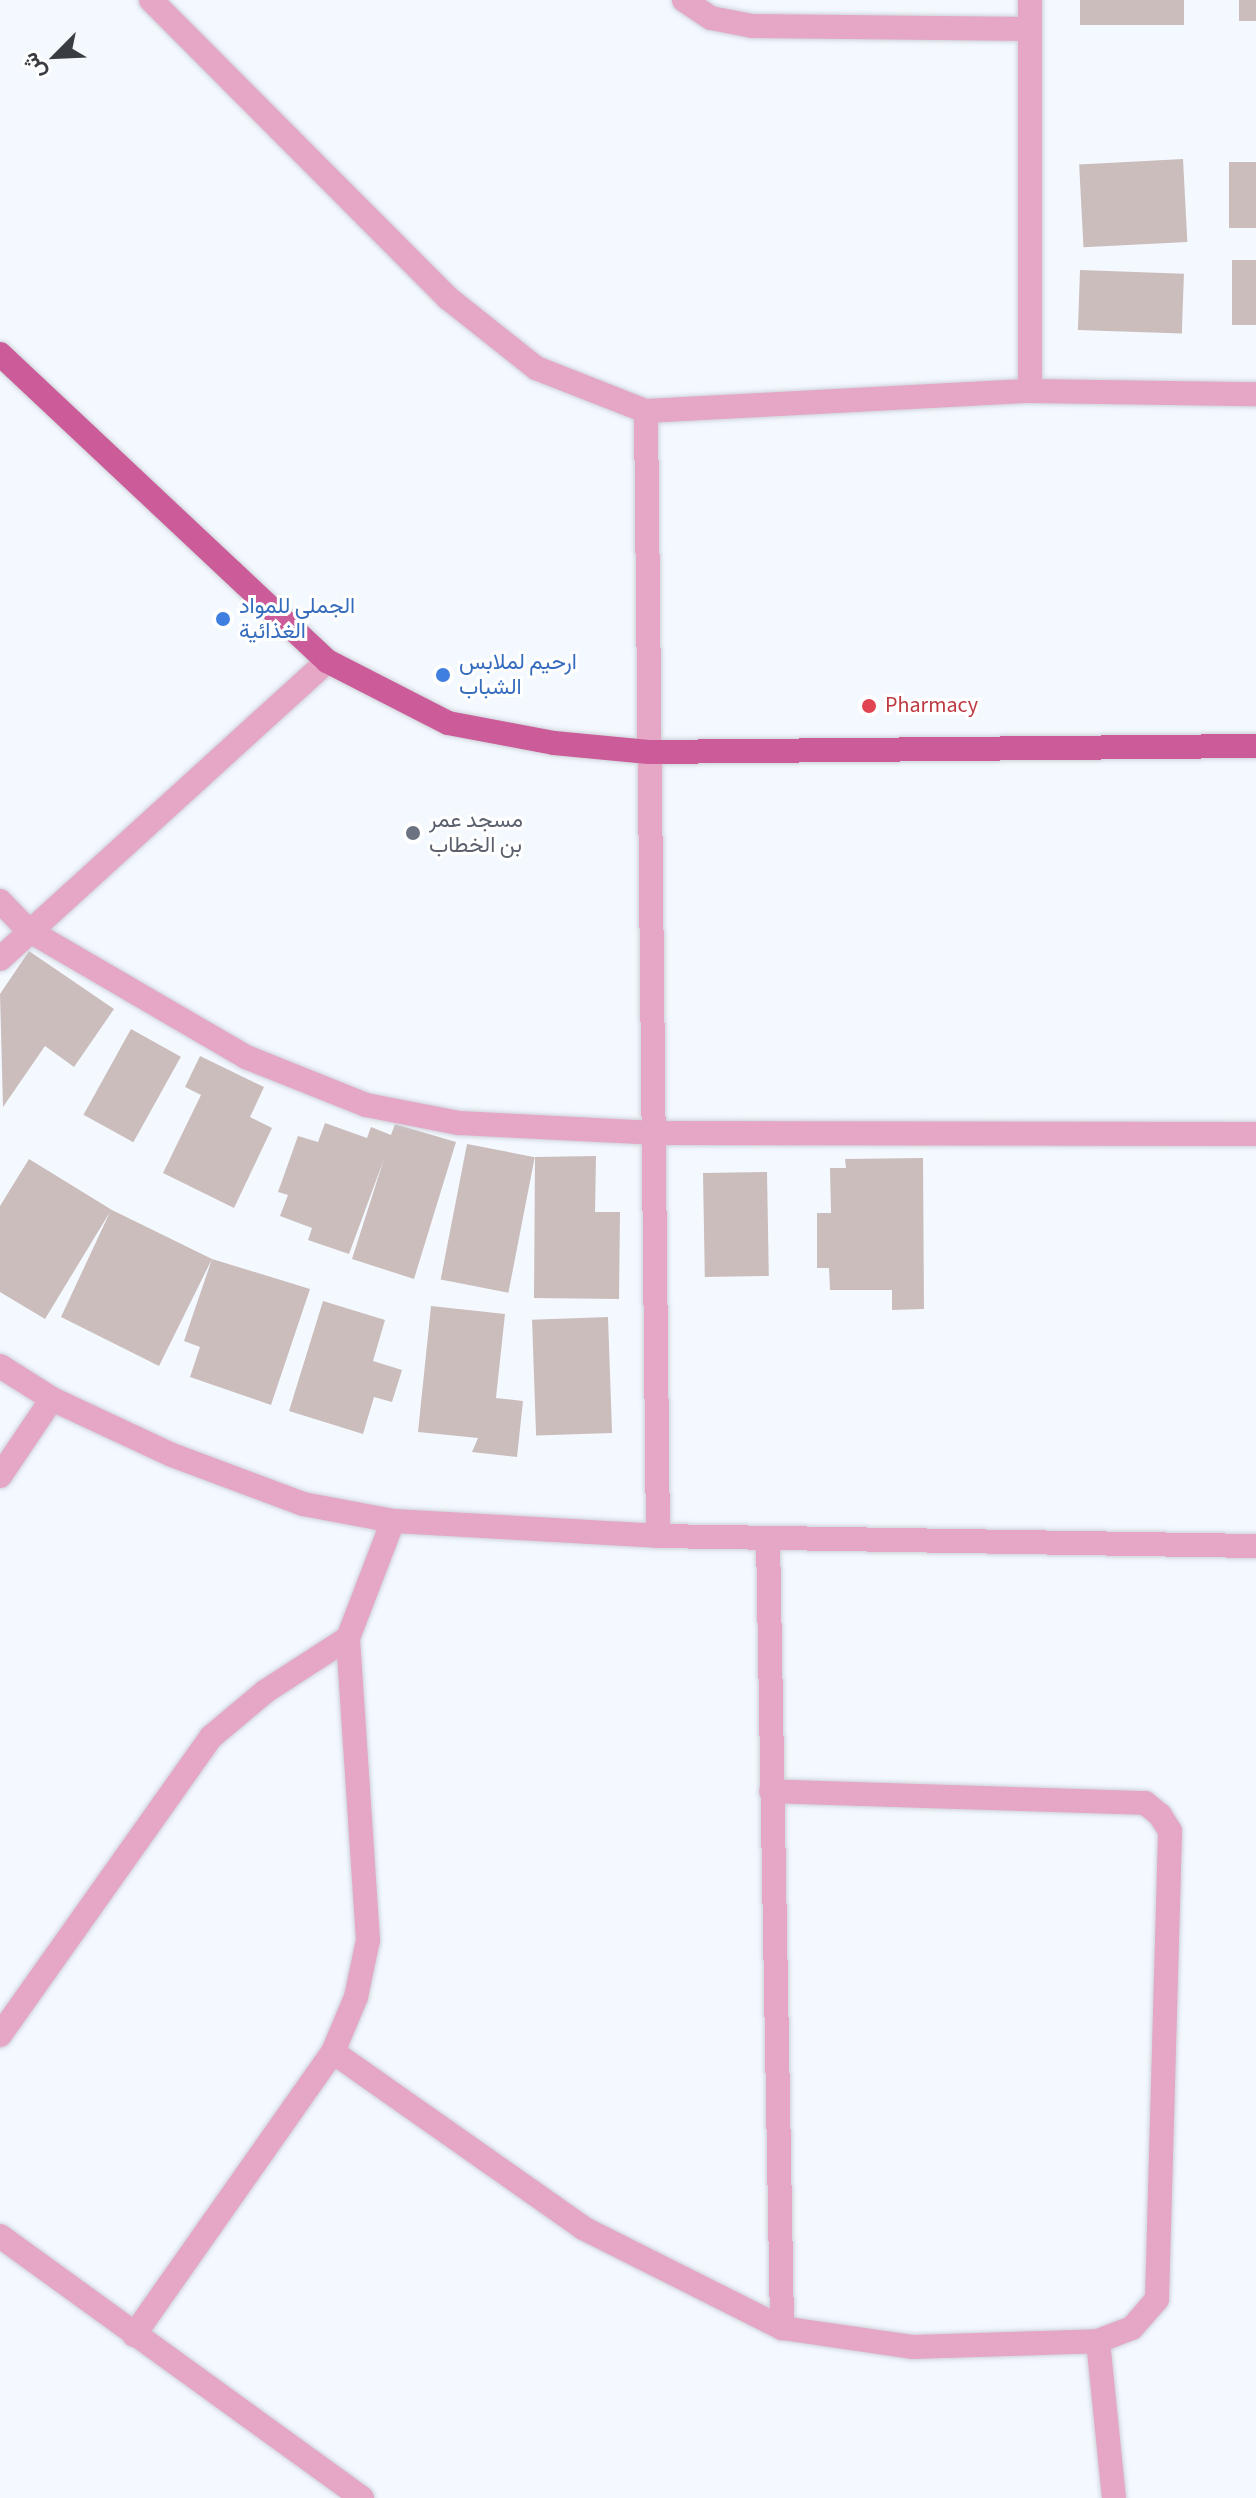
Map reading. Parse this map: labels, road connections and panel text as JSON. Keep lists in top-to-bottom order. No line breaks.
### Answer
{"places":["الجملي للمواد الغذائية","ارحيم لملابس الشباب","Pharmacy","مسجد عمر بن الخطاب"],"north":"bottom left"}
